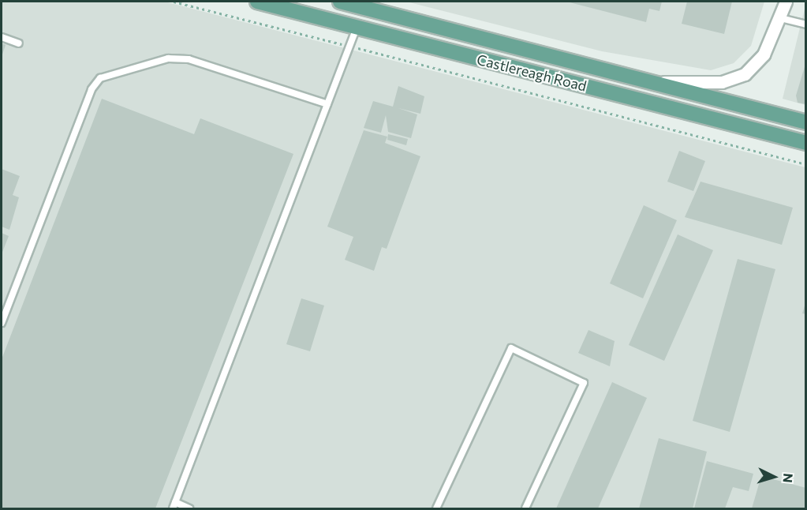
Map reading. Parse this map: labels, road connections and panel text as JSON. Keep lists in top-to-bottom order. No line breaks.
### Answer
{"streets":{"main road":["Castlereagh Road"]},"north":"right"}
